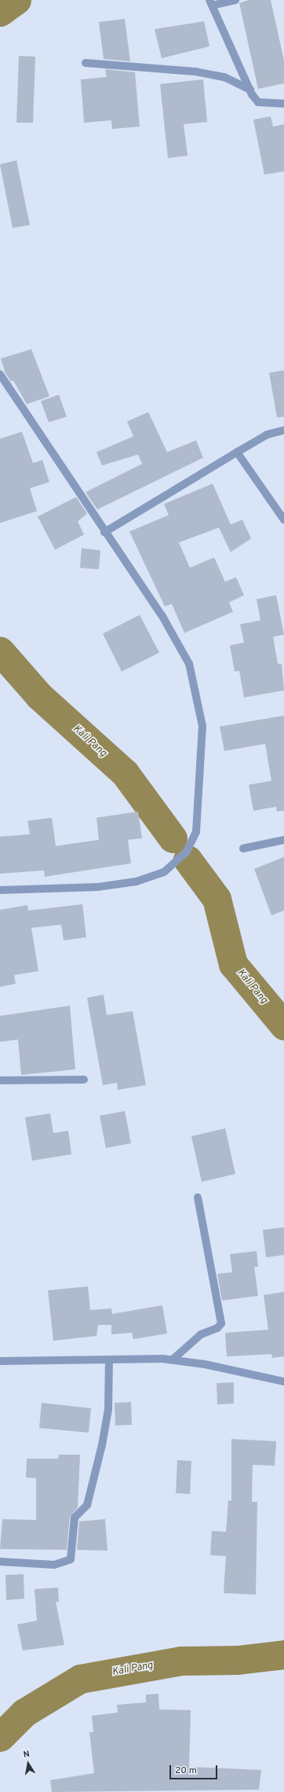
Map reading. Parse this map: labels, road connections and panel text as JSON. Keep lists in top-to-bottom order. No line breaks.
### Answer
{"water":["Kali Pang"],"scale_bar":"20 m","north":"top"}
